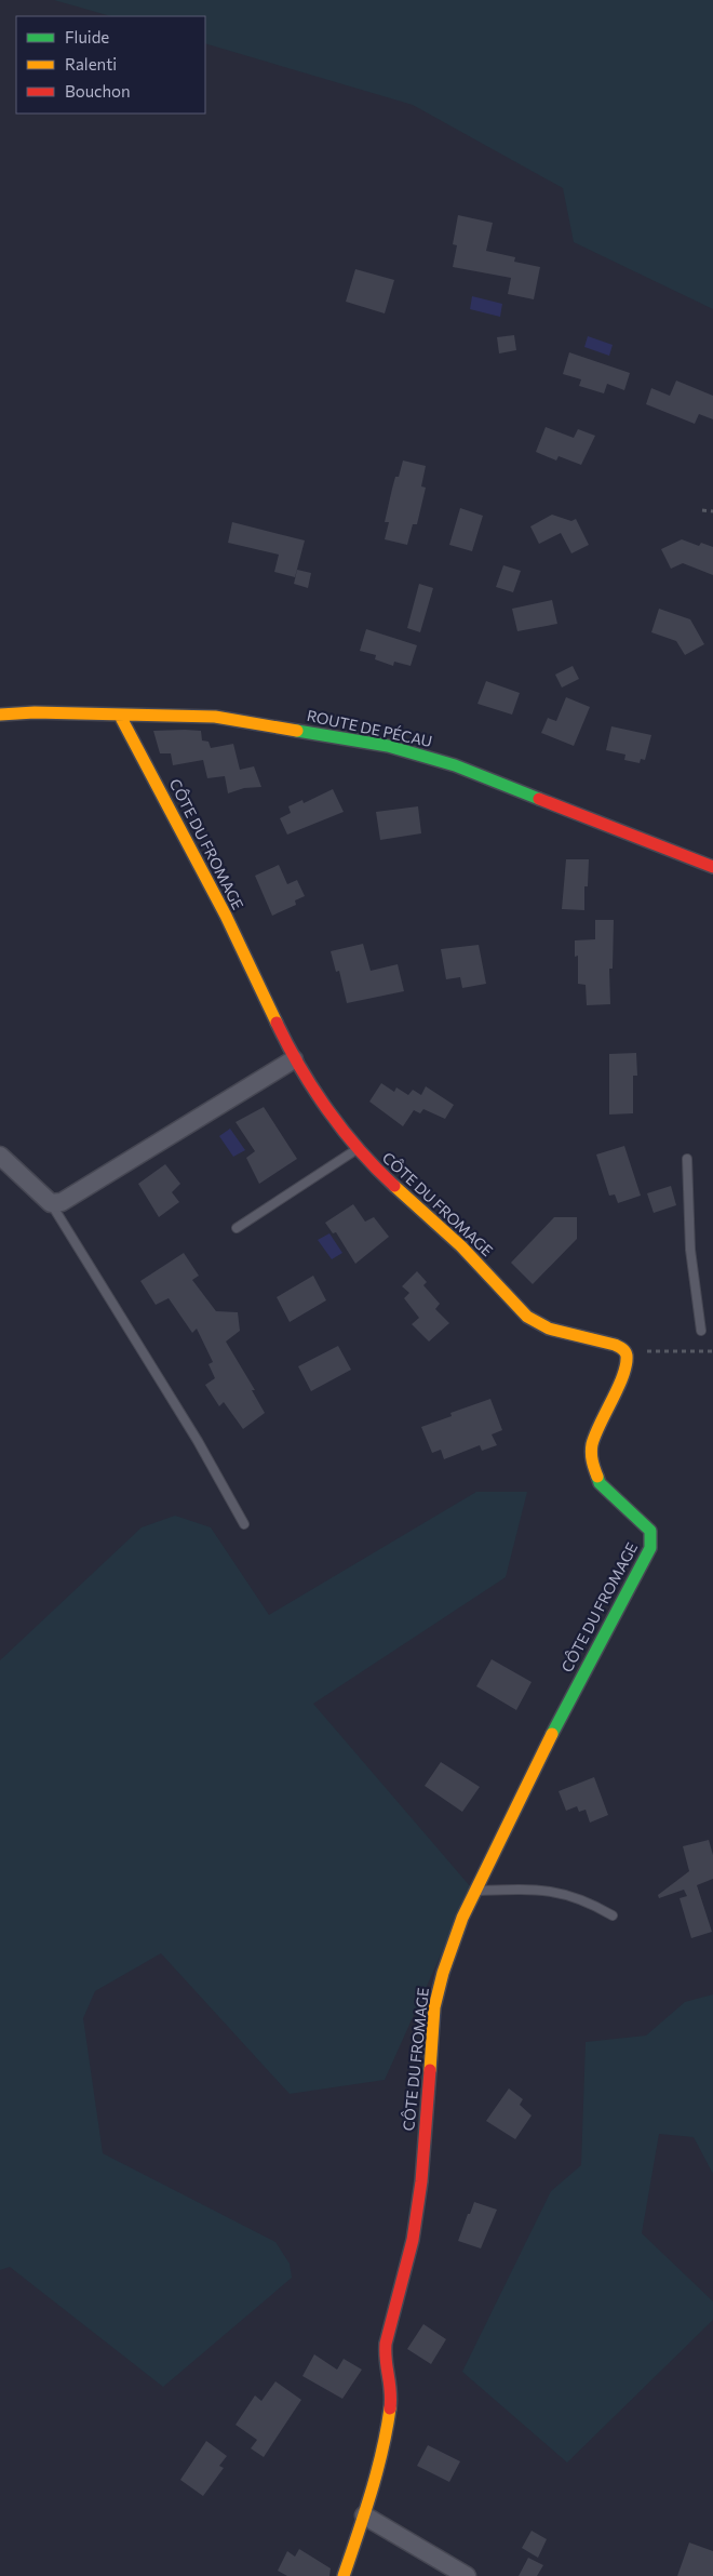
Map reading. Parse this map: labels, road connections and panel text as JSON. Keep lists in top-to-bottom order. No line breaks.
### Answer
{"streets":{"street":["ROUTE DE PÉCAU","CÔTE DU FROMAGE"]},"crossings":[["ROUTE DE PÉCAU","CÔTE DU FROMAGE"]],"legend":["Fluide","Ralenti","Bouchon"]}
